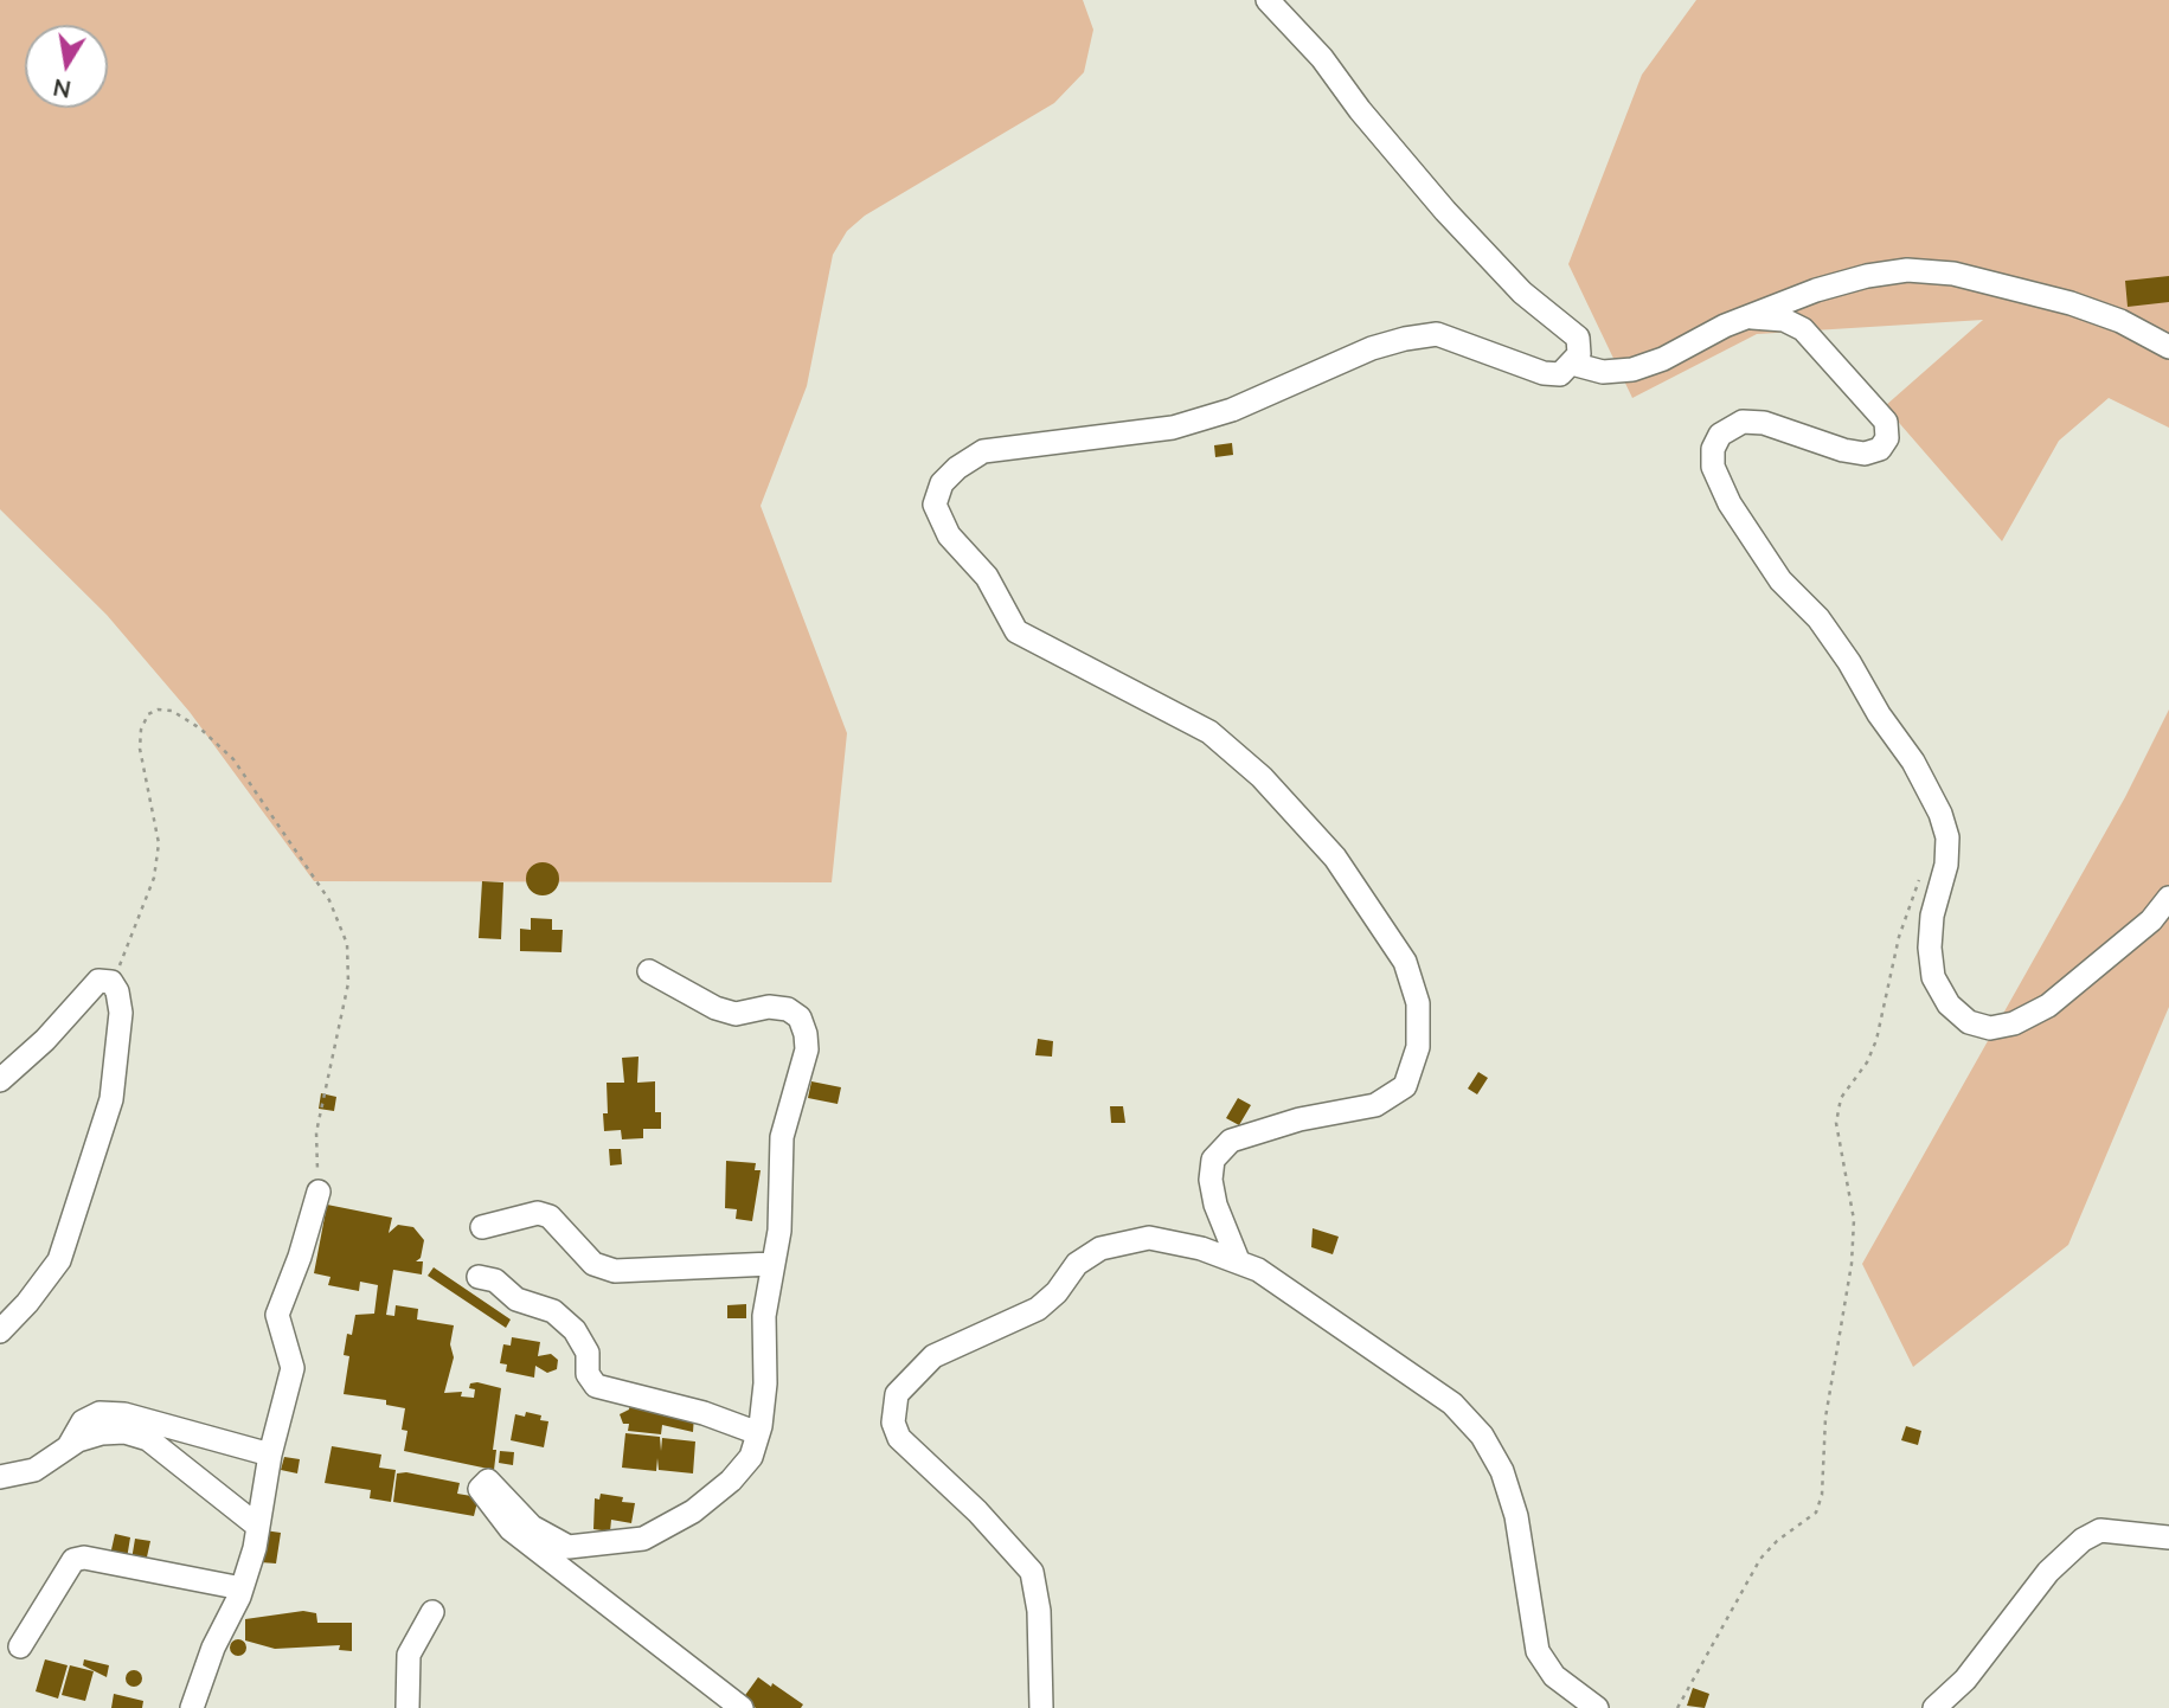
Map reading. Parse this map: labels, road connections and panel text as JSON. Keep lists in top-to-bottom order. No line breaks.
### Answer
{"north":"bottom"}
